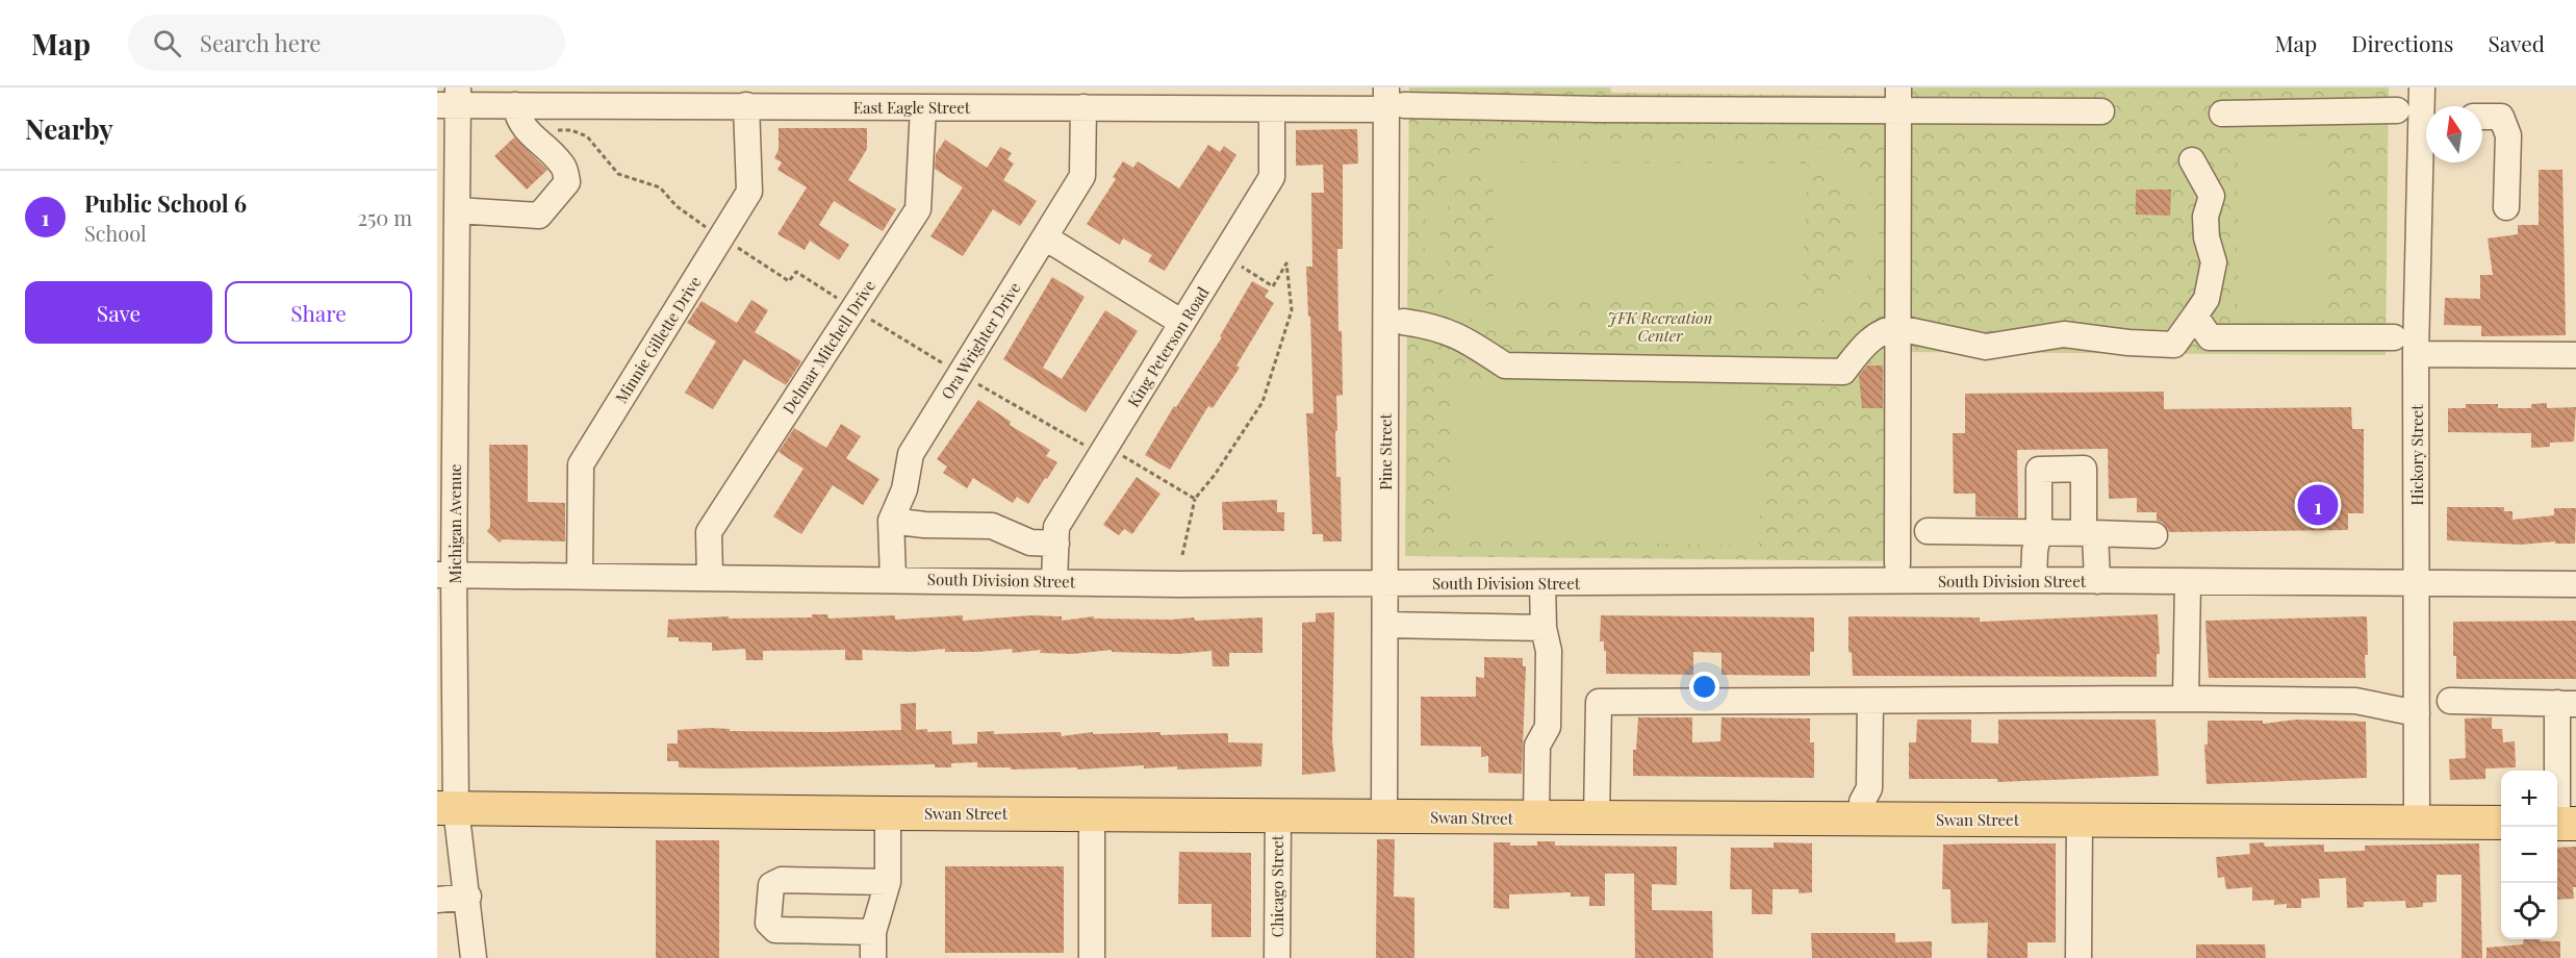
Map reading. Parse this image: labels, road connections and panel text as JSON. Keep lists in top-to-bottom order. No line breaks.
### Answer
{"streets":{"main road":["Swan Street"],"street":["East Eagle Street","Minnie Gillette Drive","Ora Wrighter Drive","Delmar Mitchell Drive","King Peterson Road","Pine Street","Hickory Street","Michigan Avenue","South Division Street","Chicago Street"]},"crossings":[["East Eagle Street","Minnie Gillette Drive"],["East Eagle Street","Ora Wrighter Drive"],["East Eagle Street","Delmar Mitchell Drive"],["East Eagle Street","King Peterson Road"],["East Eagle Street","Pine Street"],["East Eagle Street","Michigan Avenue"],["Minnie Gillette Drive","South Division Street"],["Ora Wrighter Drive","South Division Street"],["Delmar Mitchell Drive","South Division Street"],["King Peterson Road","South Division Street"],["Pine Street","South Division Street"],["Pine Street","Swan Street"],["Hickory Street","South Division Street"],["Hickory Street","Swan Street"],["Michigan Avenue","South Division Street"],["Michigan Avenue","Swan Street"],["Swan Street","Chicago Street"]],"parks":["JFK Recreation Center"],"north":"top","page":{"header":"Map","search":"Search here","nav":["Map","Directions","Saved"],"heading":"Nearby","list":[{"mark":"1","name":"Public School 6","note":"School","value":"250 m"}],"buttons":["Save","Share"],"pins":"1","map_buttons":["+","−"]}}
